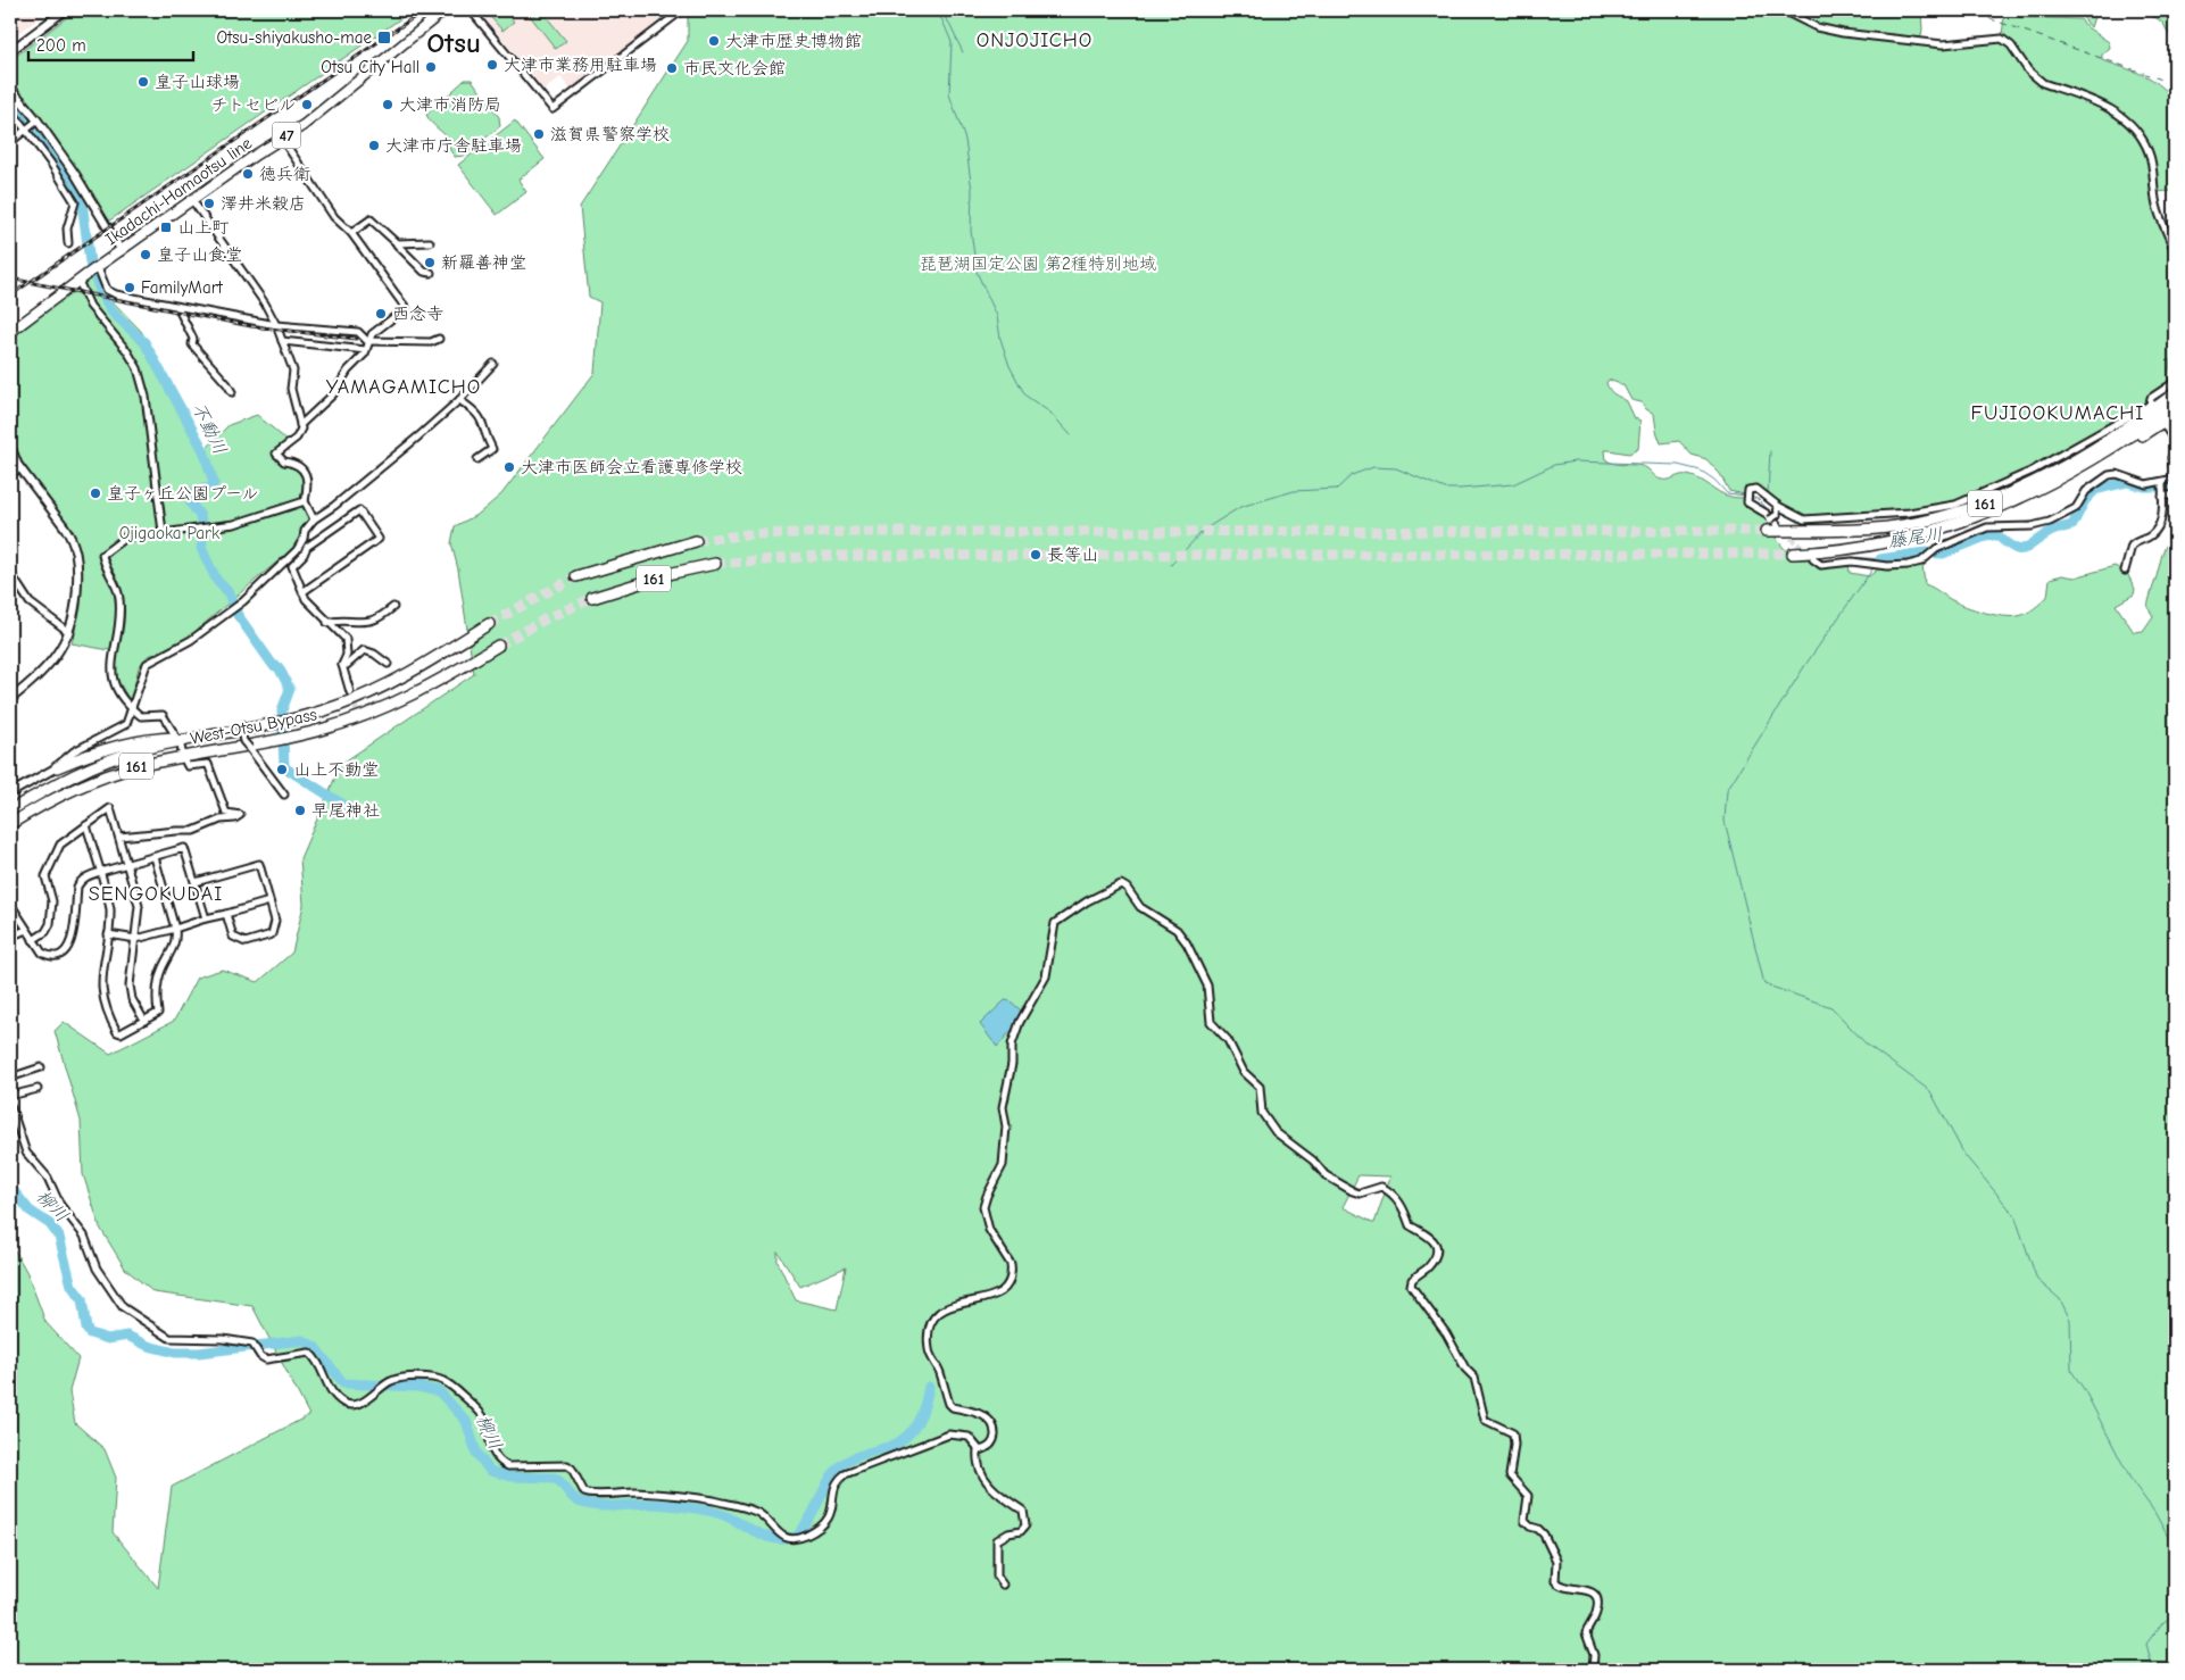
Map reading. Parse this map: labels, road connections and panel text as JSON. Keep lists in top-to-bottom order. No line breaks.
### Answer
{"streets":{"highway":["161","West-Otsu Bypass"],"main road":["47","Ikadachi-Hamaotsu line"]},"districts":["ONJOJICHO","Otsu","YAMAGAMICHO","FUJIOOKUMACHI","SENGOKUDAI"],"water":["不動川","藤尾川","柳川"],"parks":["琵琶湖国定公園 第2種特別地域","Ojigaoka Park"],"places":{"transit":["Otsu-shiyakusho-mae","山上町"],"other":["大津市歴史博物館","大津市業務用駐車場","Otsu City Hall","市民文化会館","皇子山球場","チトセビル","大津市消防局","滋賀県警察学校","大津市庁舎駐車場","徳兵衛","澤井米穀店","皇子山食堂","新羅善神堂","FamilyMart","西念寺","大津市医師会立看護専修学校","皇子ヶ丘公園プール","長等山","山上不動堂","早尾神社"]},"scale_bar":"200 m"}
